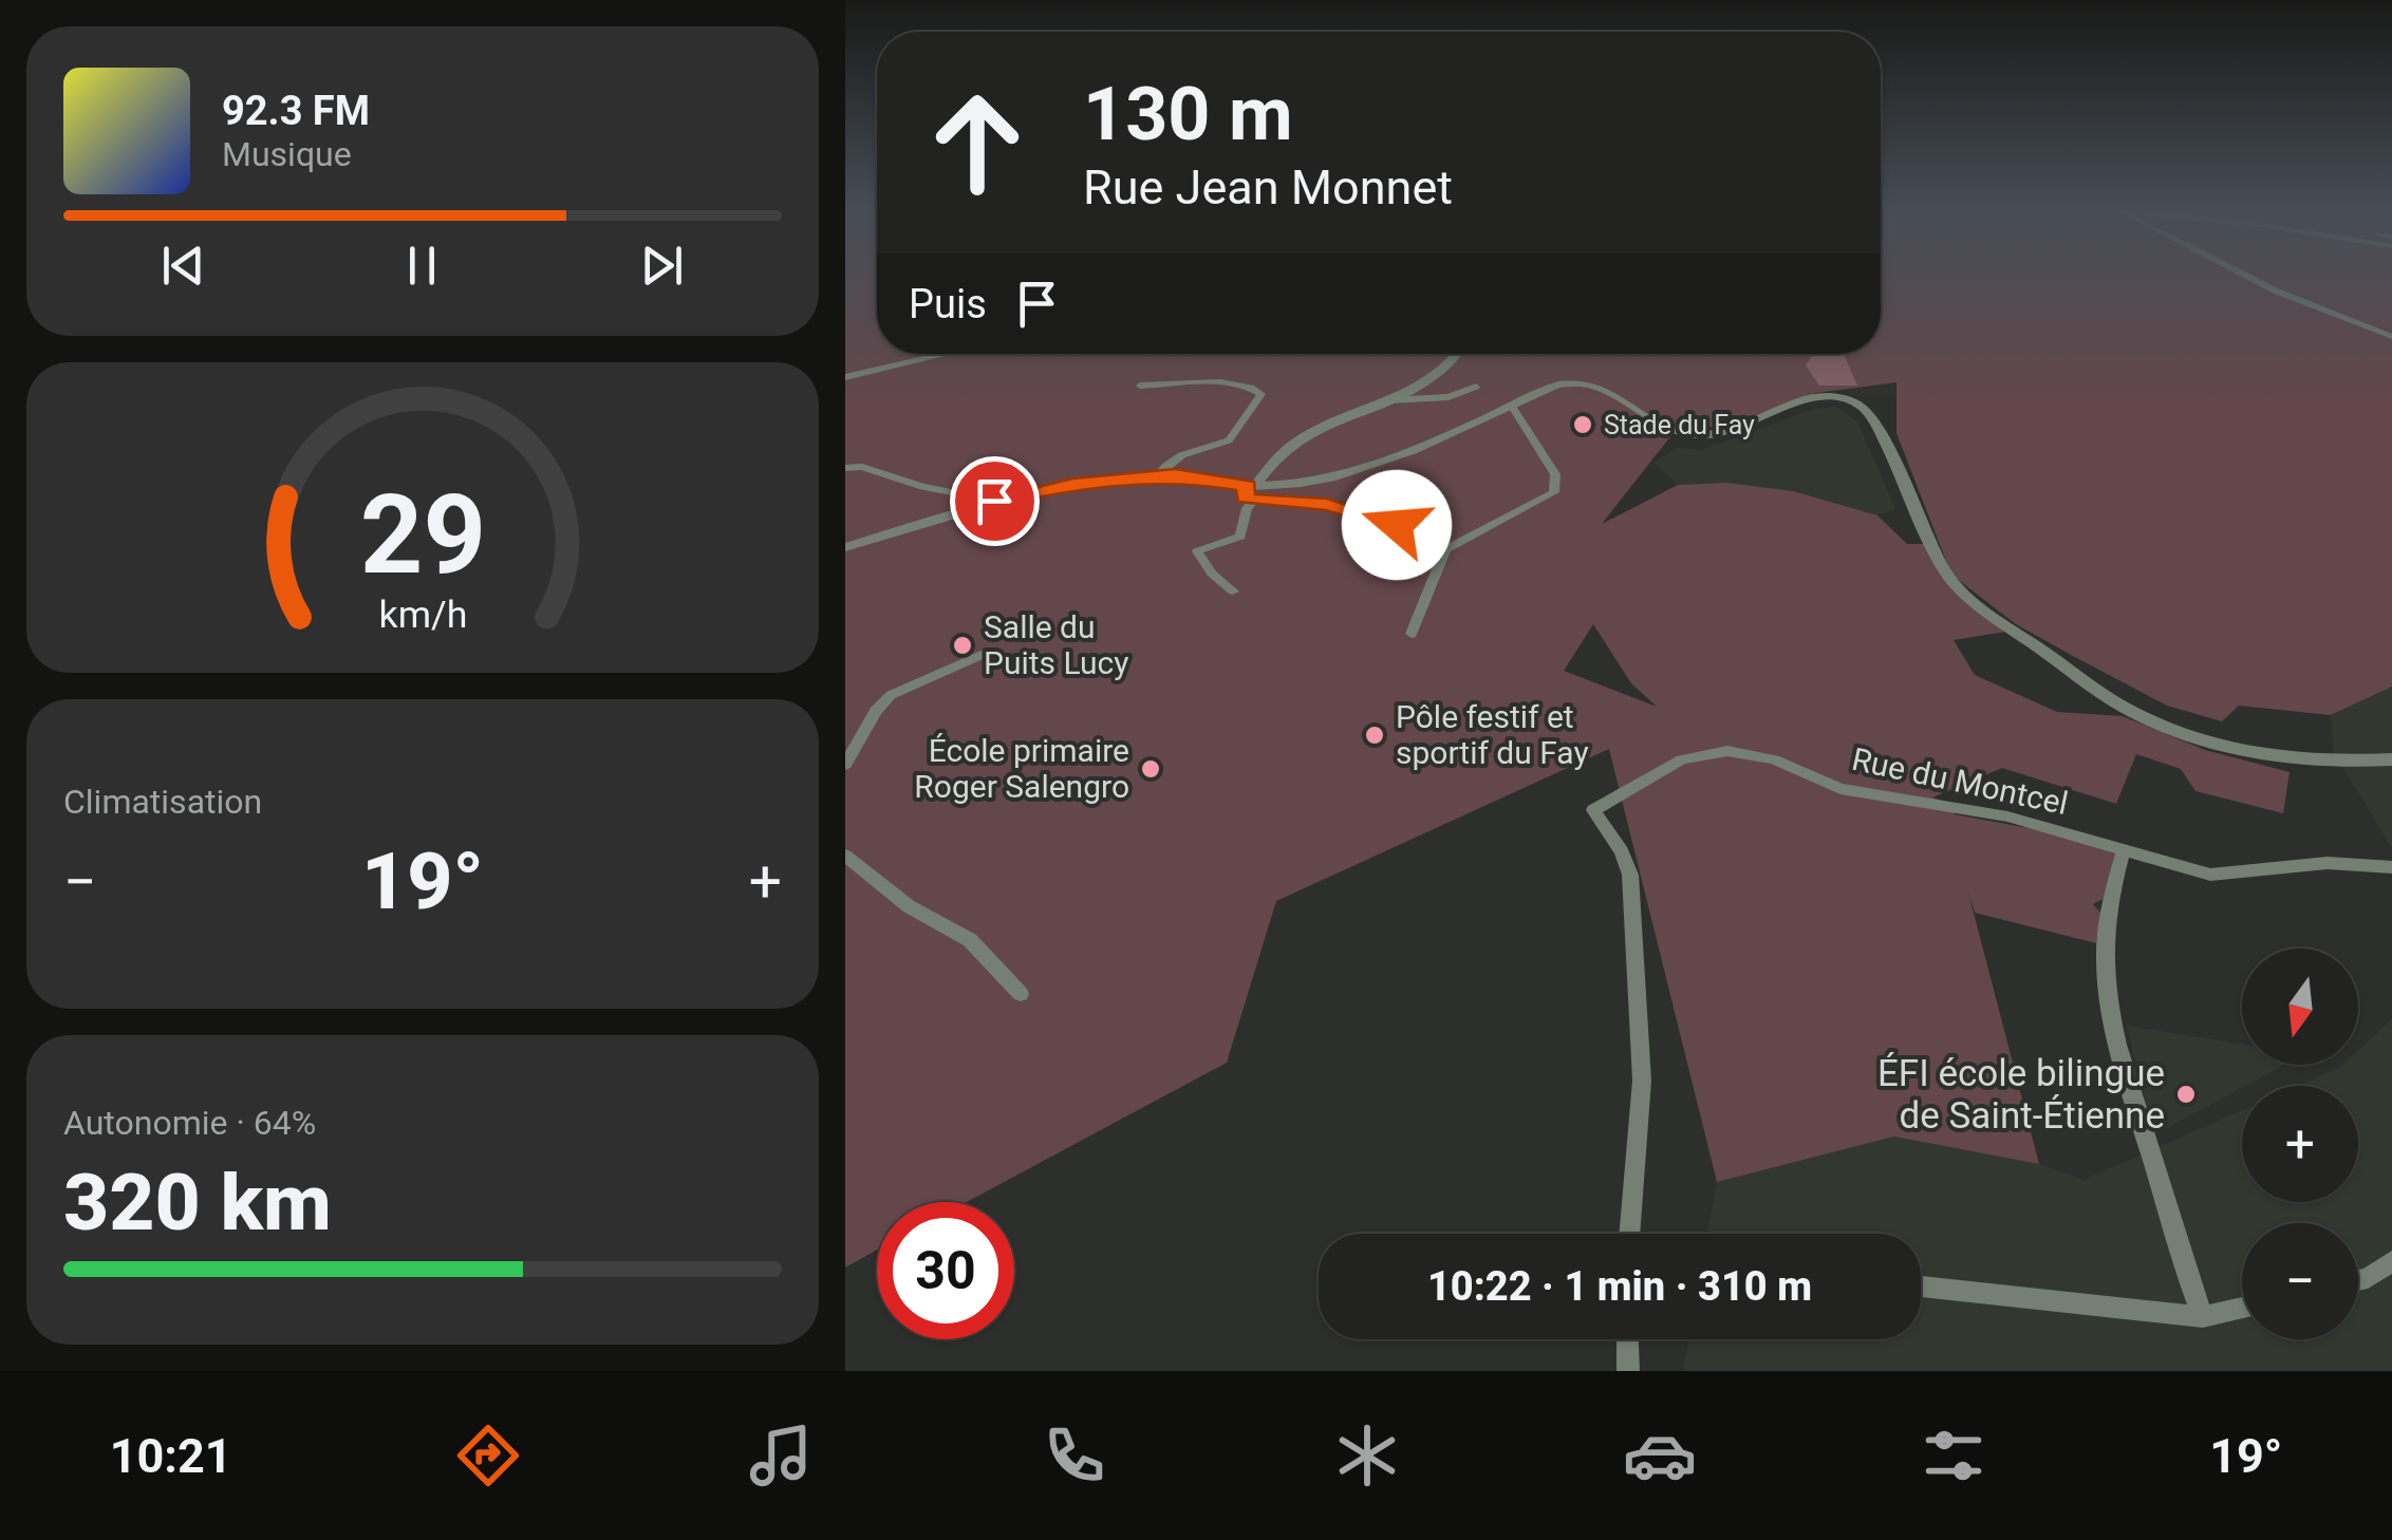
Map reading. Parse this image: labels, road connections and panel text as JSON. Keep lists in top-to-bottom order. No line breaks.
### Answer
{"streets":{"street":["Rue du Montcel"]},"places":["Stade du Fay","Salle du Puits Lucy","Pôle festif et sportif du Fay","École primaire Roger Salengro","ÉFI école bilingue de Saint-Étienne"],"north":"bottom","page":{"turn":["130 m","Rue Jean Monnet"],"song":["92.3 FM","Musique"],"then":"Puis","tile":["Climatisation",["Autonomie · 64%","320 km"]],"heat":["−","19°","+"],"map_buttons":["+","−"],"limit":"30","trip":"10:22 · 1 min · 310 m","tabs":["10:21","19°"],"gauge":["29","km/h"]}}
